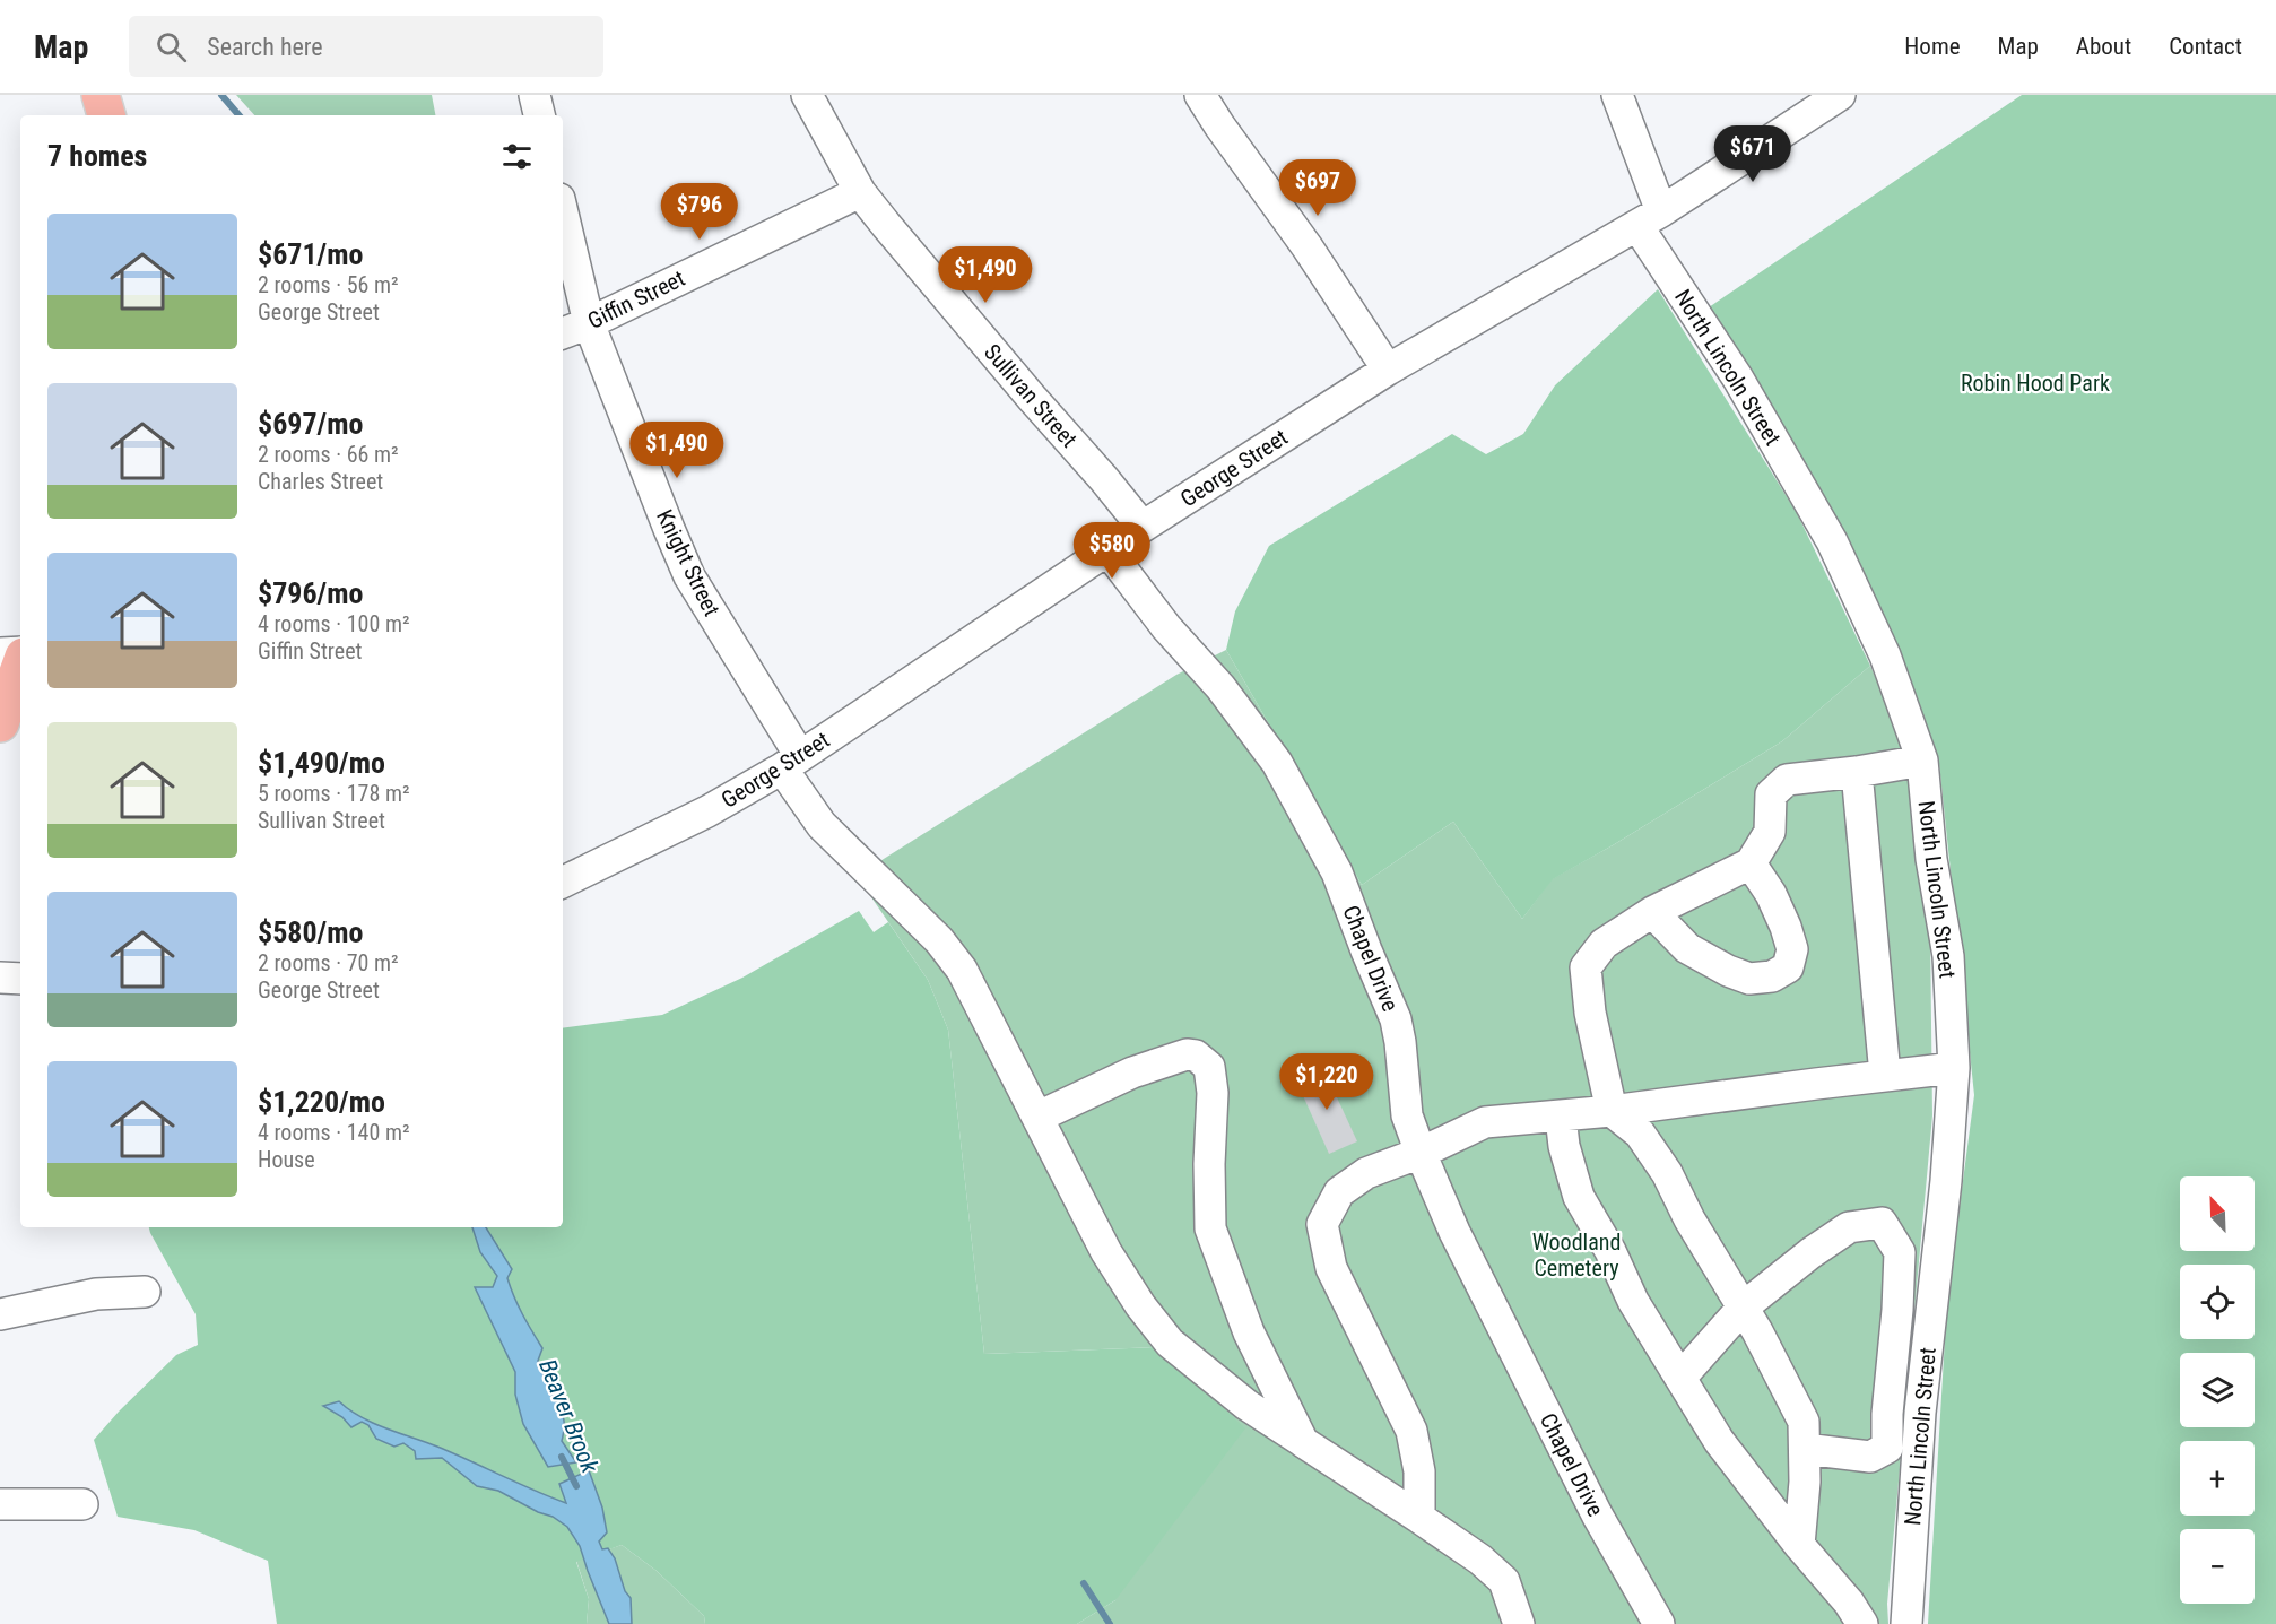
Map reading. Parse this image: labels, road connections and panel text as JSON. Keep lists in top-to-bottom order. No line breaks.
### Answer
{"streets":{"street":["Giffin Street","North Lincoln Street","Sullivan Street","George Street","Knight Street","Chapel Drive"]},"crossings":[["Giffin Street","Sullivan Street"],["Giffin Street","Knight Street"],["North Lincoln Street","George Street"],["Sullivan Street","George Street"],["George Street","Knight Street"],["George Street","Chapel Drive"]],"water":["Beaver Brook"],"parks":["Robin Hood Park","Woodland Cemetery"],"north":"top left","page":{"header":"Map","search":"Search here","nav":["Home","Map","About","Contact"],"heading":"7 homes","price":["$671","$697","$796","$1,490","$1,490","$580","$1,220"],"list":[{"name":"$671/mo","note":"2 rooms · 56 m² · George Street"},{"name":"$697/mo","note":"2 rooms · 66 m² · Charles Street"},{"name":"$796/mo","note":"4 rooms · 100 m² · Giffin Street"},{"name":"$1,490/mo","note":"5 rooms · 178 m² · Sullivan Street"},{"name":"$580/mo","note":"2 rooms · 70 m² · George Street"},{"name":"$1,220/mo","note":"4 rooms · 140 m² · House"}],"map_buttons":["+","−"]}}
